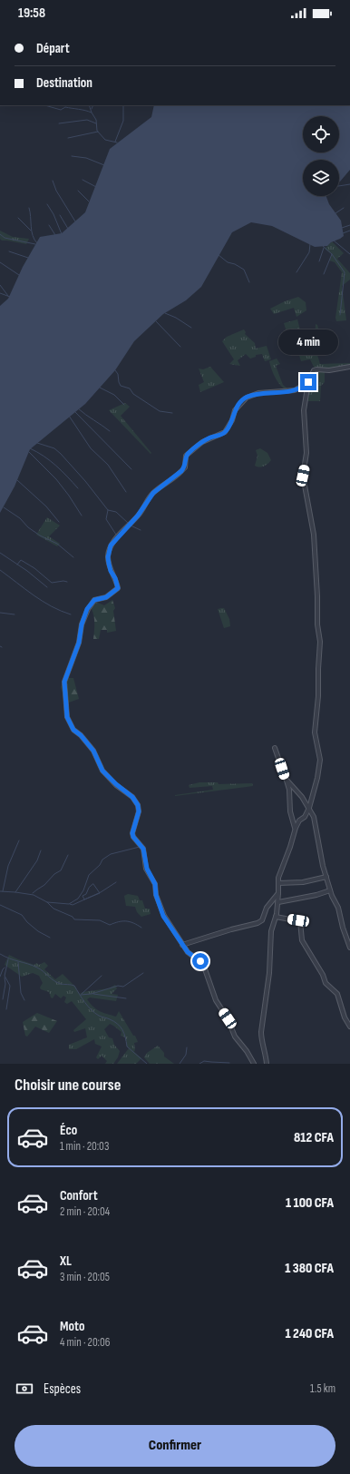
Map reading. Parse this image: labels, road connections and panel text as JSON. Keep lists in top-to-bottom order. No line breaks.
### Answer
{"page":{"status":"19:58","banner":["Départ","Destination"],"bubble":"4 min","heading":"Choisir une course","list":[{"name":"Éco","note":"1 min · 20:03","value":"812 CFA"},{"name":"Confort","note":"2 min · 20:04","value":"1 100 CFA"},{"name":"XL","note":"3 min · 20:05","value":"1 380 CFA"},{"name":"Moto","note":"4 min · 20:06","value":"1 240 CFA"}],"pay":["Espèces","1.5 km"],"buttons":"Confirmer"}}
